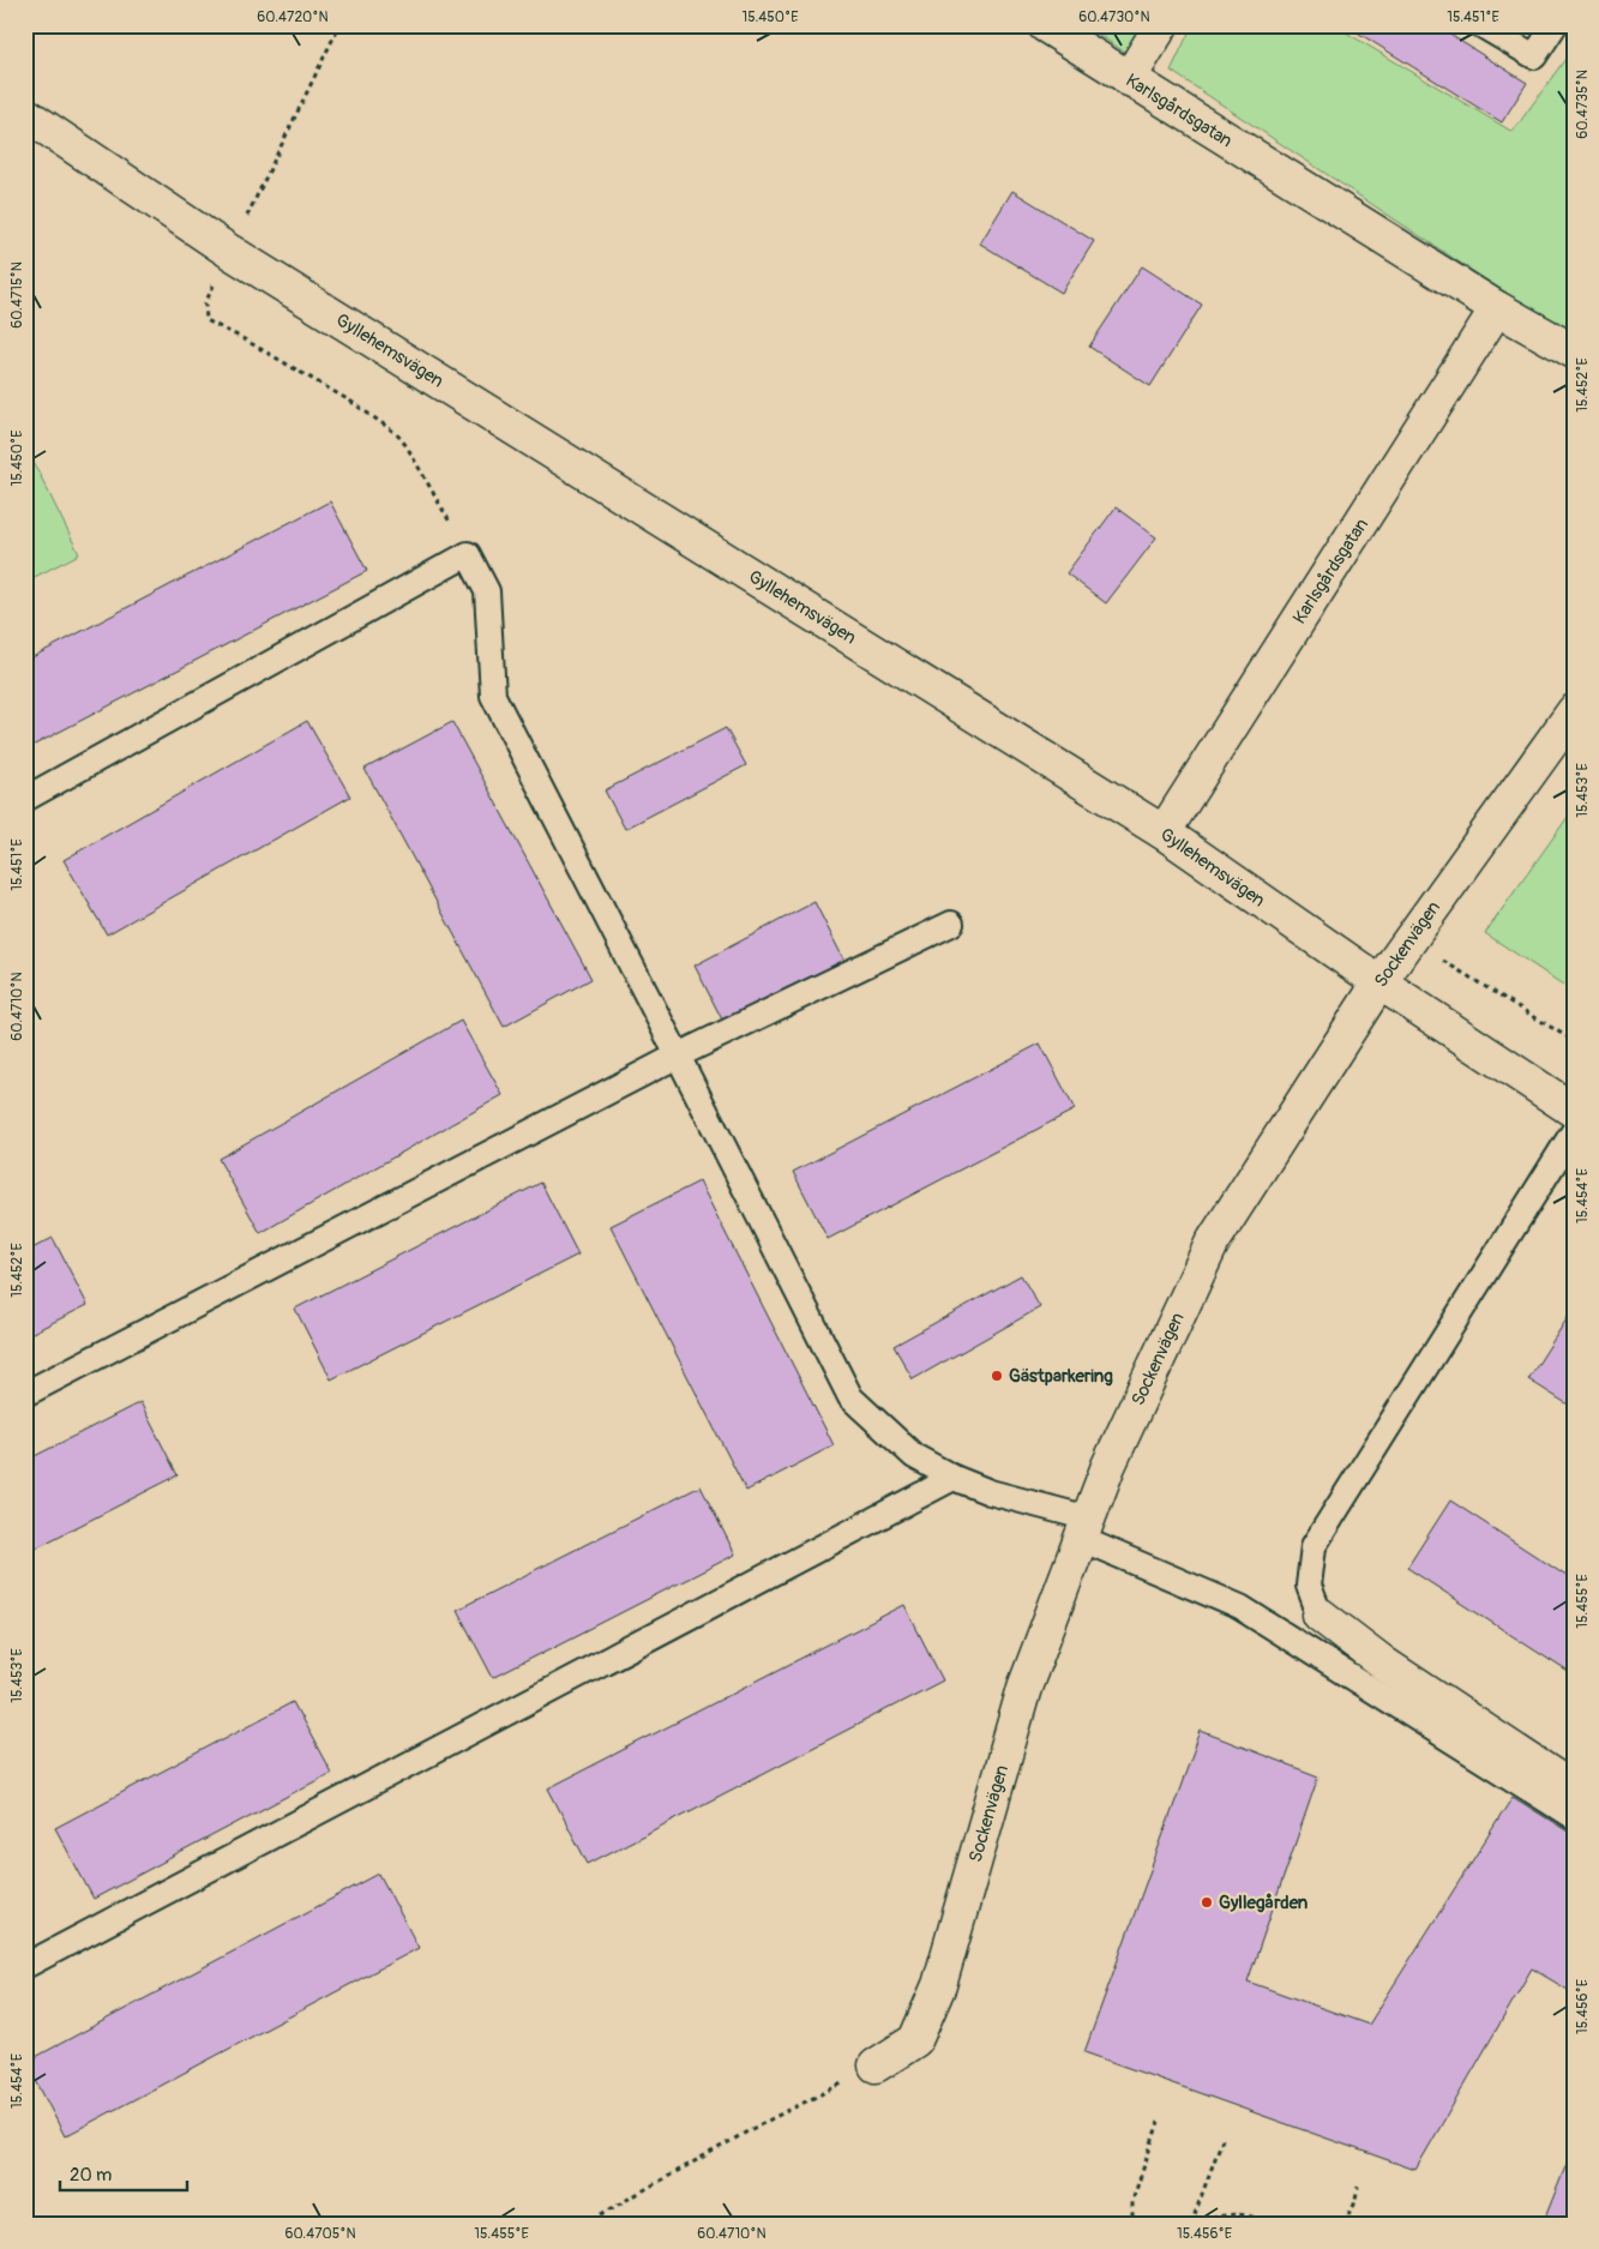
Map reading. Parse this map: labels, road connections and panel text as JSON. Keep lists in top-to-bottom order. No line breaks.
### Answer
{"streets":{"street":["Karlsgårdsgatan","Gyllehemsvägen","Sockenvägen"]},"crossings":[["Karlsgårdsgatan","Gyllehemsvägen"],["Gyllehemsvägen","Sockenvägen"]],"places":["Gästparkering","Gyllegården"],"scale_bar":"20 m","coordinates":["60.4720°N","15.450°E","60.4730°N","15.451°E","60.4735°N","60.4715°N","15.452°E","15.453°E","60.4710°N","15.454°E","15.455°E","15.456°E","60.4705°N"]}
